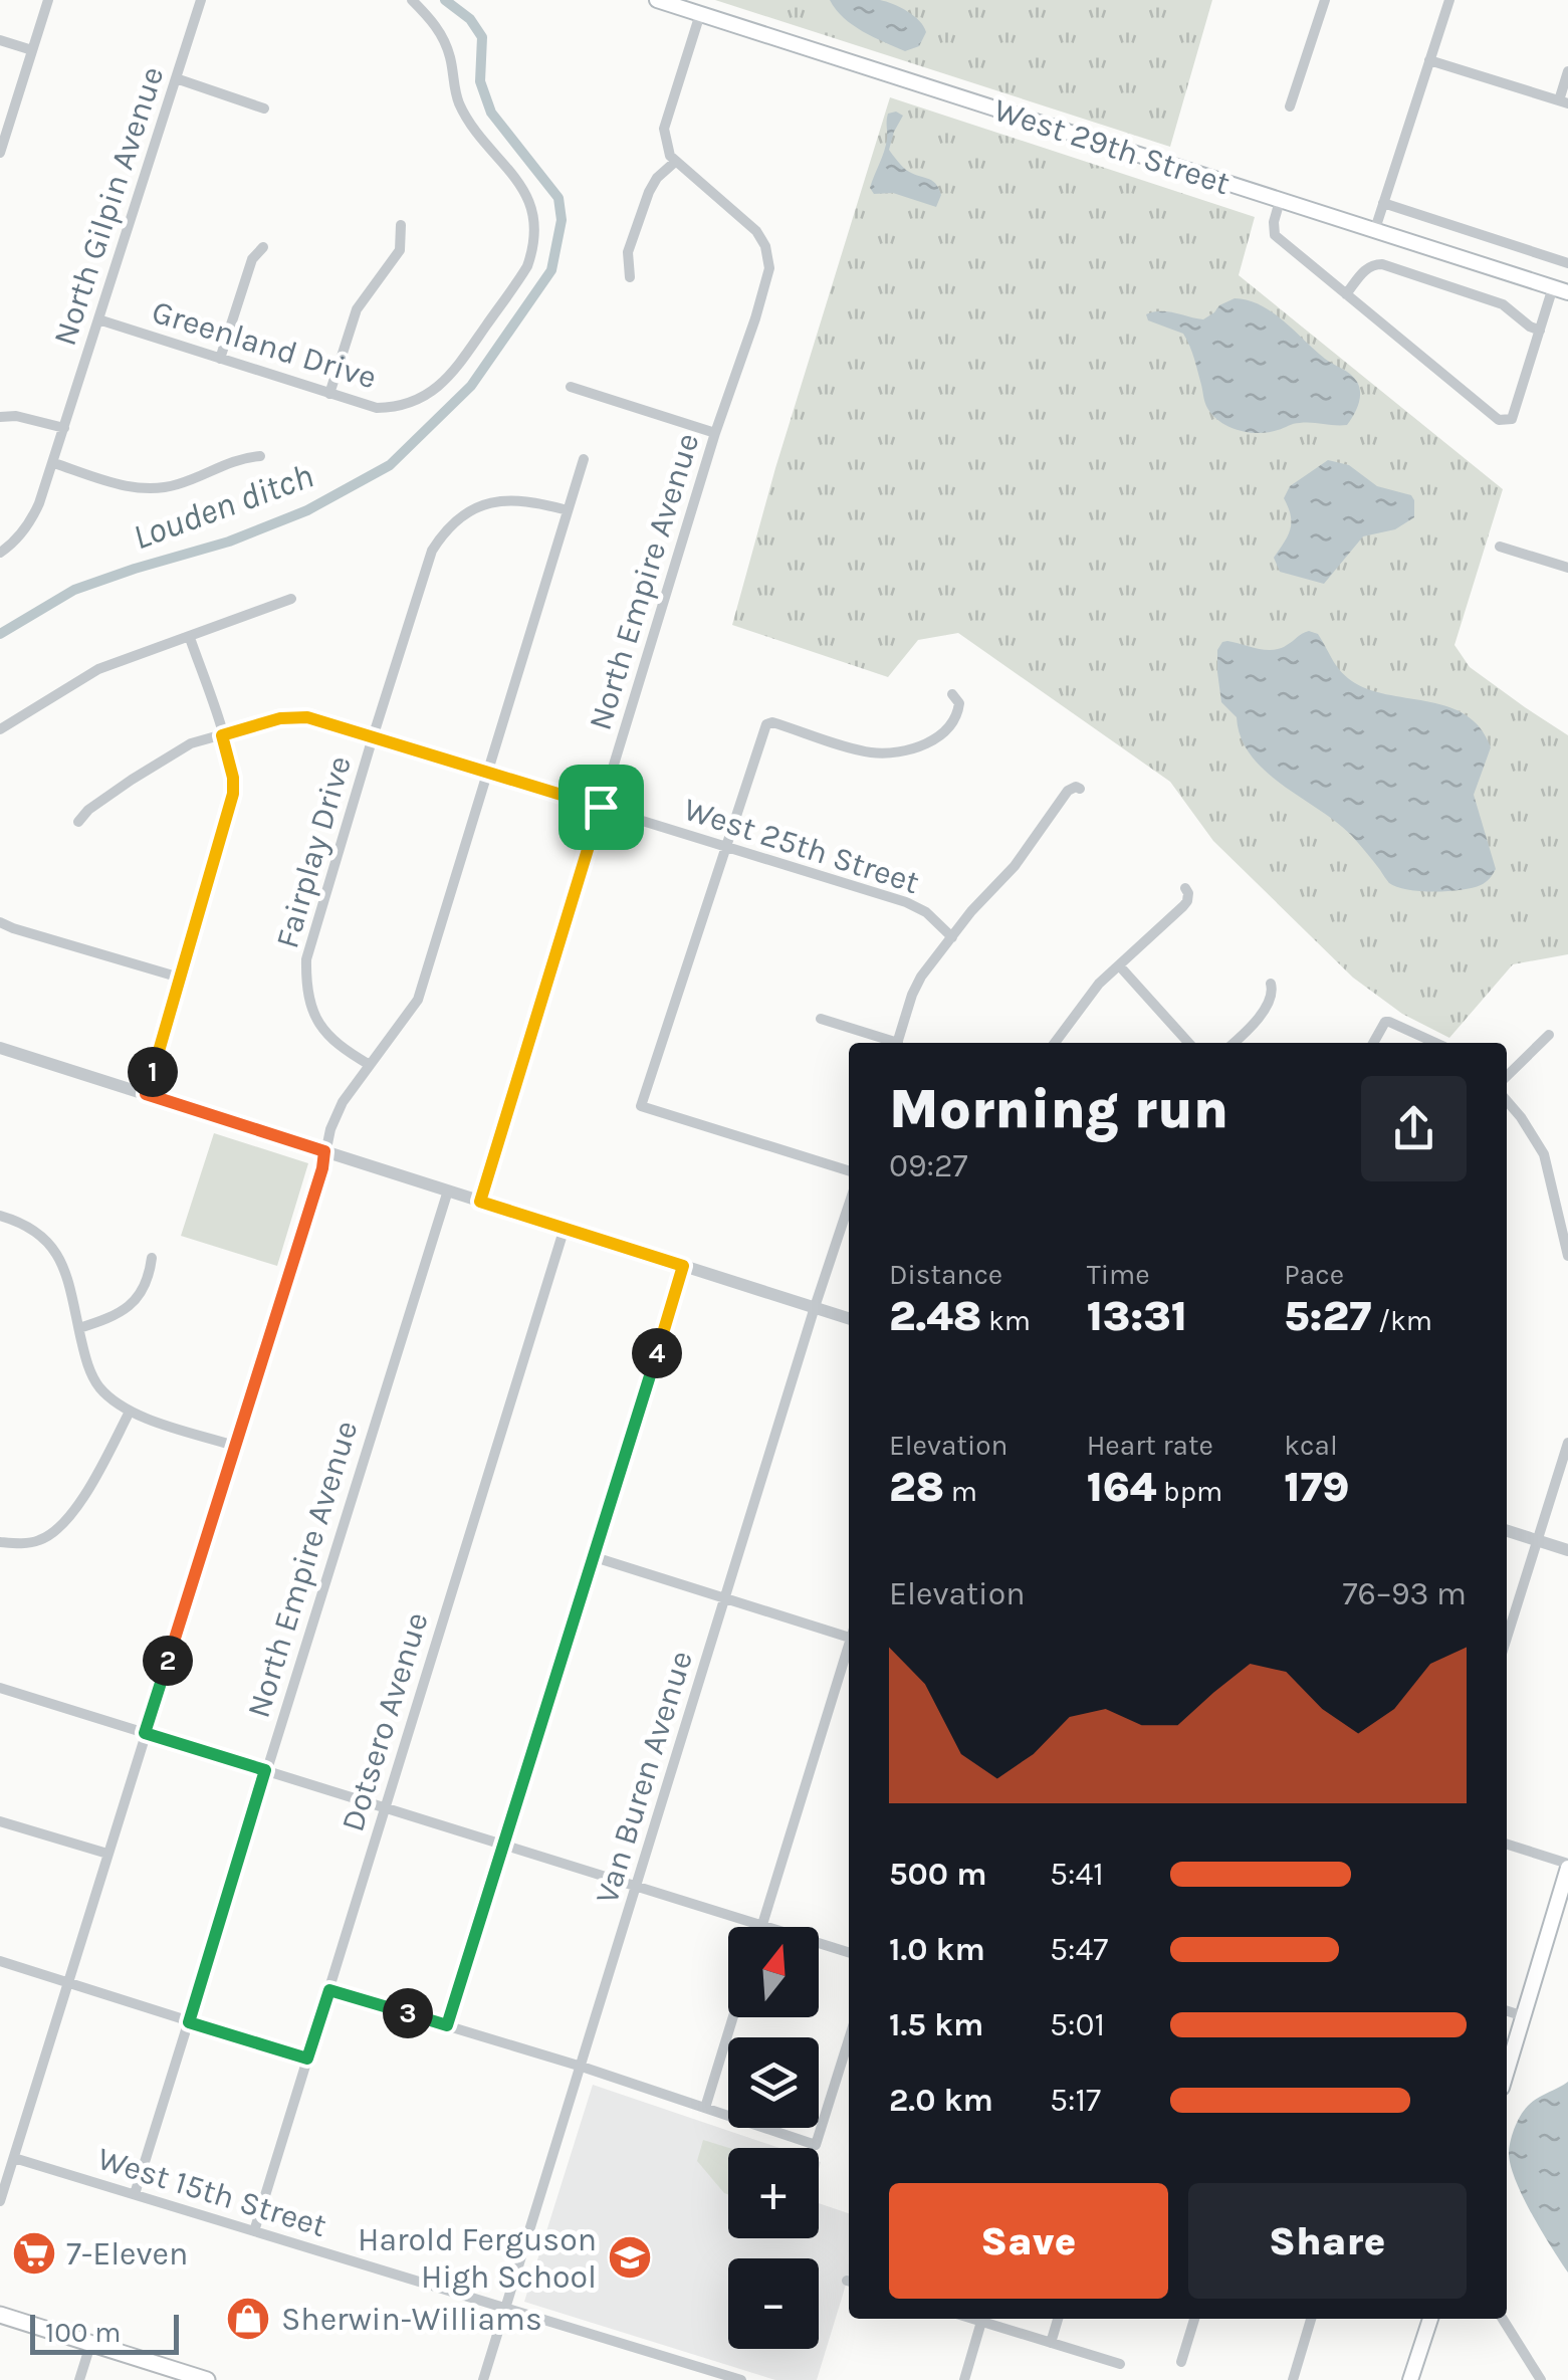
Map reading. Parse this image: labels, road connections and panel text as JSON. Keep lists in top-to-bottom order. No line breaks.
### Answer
{"streets":{"main road":["West 29th Street"],"street":["North Gilpin Avenue","Greenland Drive","North Empire Avenue","West 25th Street","Fairplay Drive","Dotsero Avenue","Van Buren Avenue","West 15th Street"]},"crossings":[["North Gilpin Avenue","Greenland Drive"],["North Empire Avenue","West 25th Street"],["North Empire Avenue","West 15th Street"],["West 25th Street","Fairplay Drive"],["Dotsero Avenue","West 15th Street"],["Van Buren Avenue","West 15th Street"]],"water":["Louden ditch"],"places":{"supermarket":["7-Eleven"],"school or university":["Harold Ferguson High School"],"shop":["Sherwin-Williams"]},"scale_bar":"100 m","north":"top","page":{"heading":["Morning run","09:27"],"pins":["1","4","2","3"],"stats":[["Distance","2.48 km"],["Time","13:31"],["Pace","5:27 /km"],["Elevation","28 m"],["Heart rate","164 bpm"],["kcal","179"]],"chart":["Elevation","76–93 m"],"list":[{"name":"500 m","note":"5:41"},{"name":"1.0 km","note":"5:47"},{"name":"1.5 km","note":"5:01"},{"name":"2.0 km","note":"5:17"}],"map_buttons":["+","−"],"buttons":["Save","Share"],"scale":"100 m"}}
